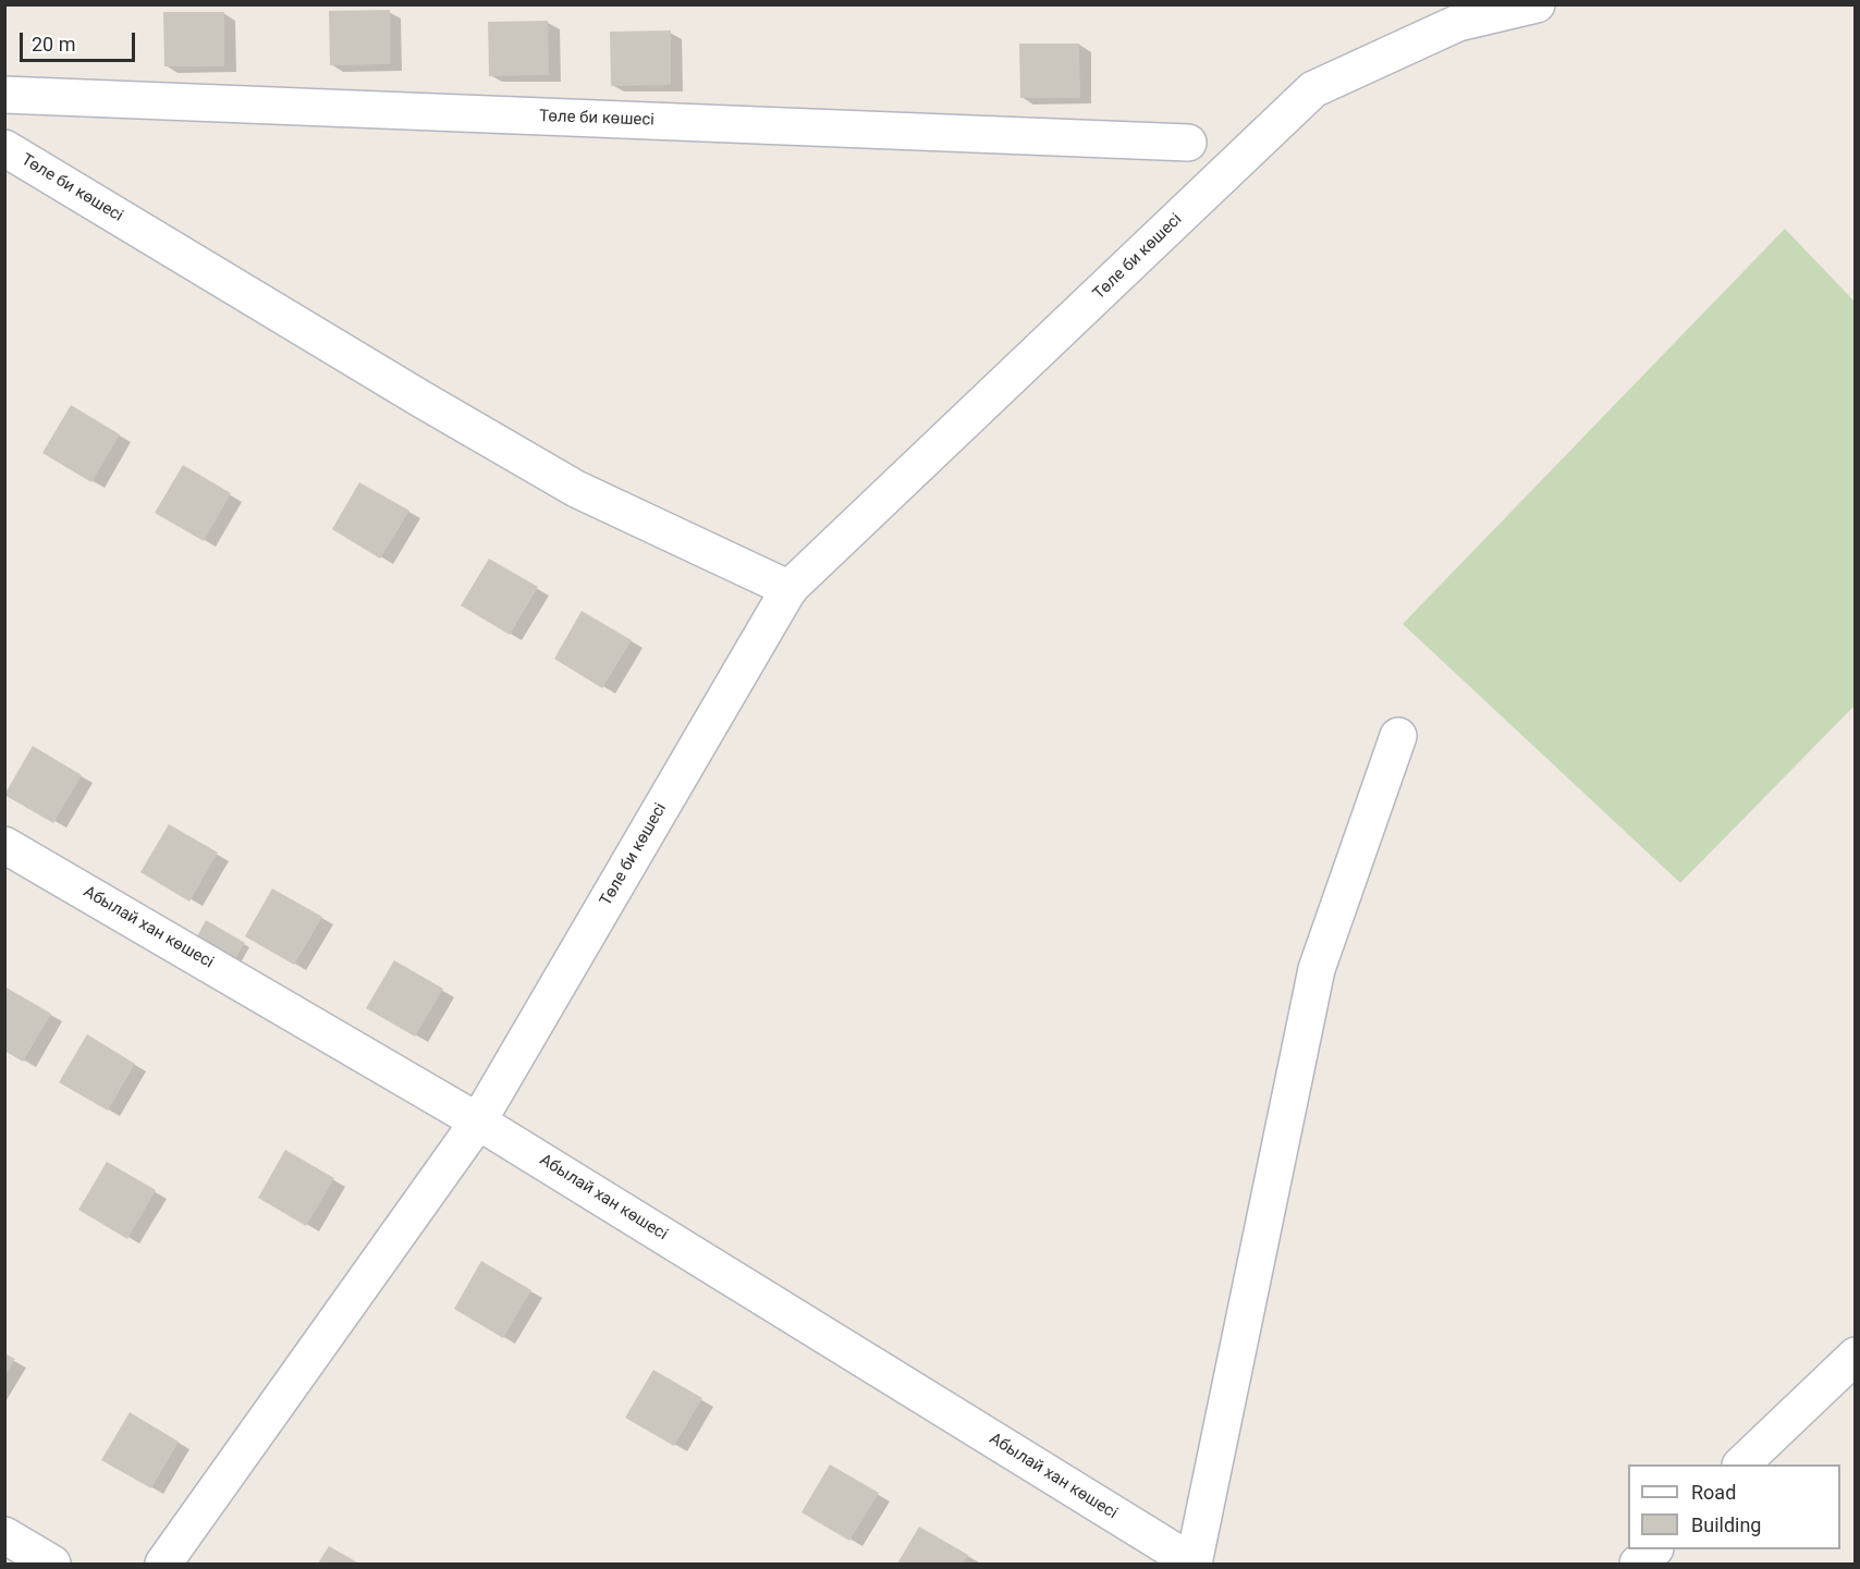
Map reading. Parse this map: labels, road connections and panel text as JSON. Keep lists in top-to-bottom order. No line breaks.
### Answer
{"streets":{"street":["Төле би көшесі","Абылай хан көшесі"]},"crossings":[["Төле би көшесі","Абылай хан көшесі"]],"legend":["Road","Building"],"scale_bar":"20 m"}
